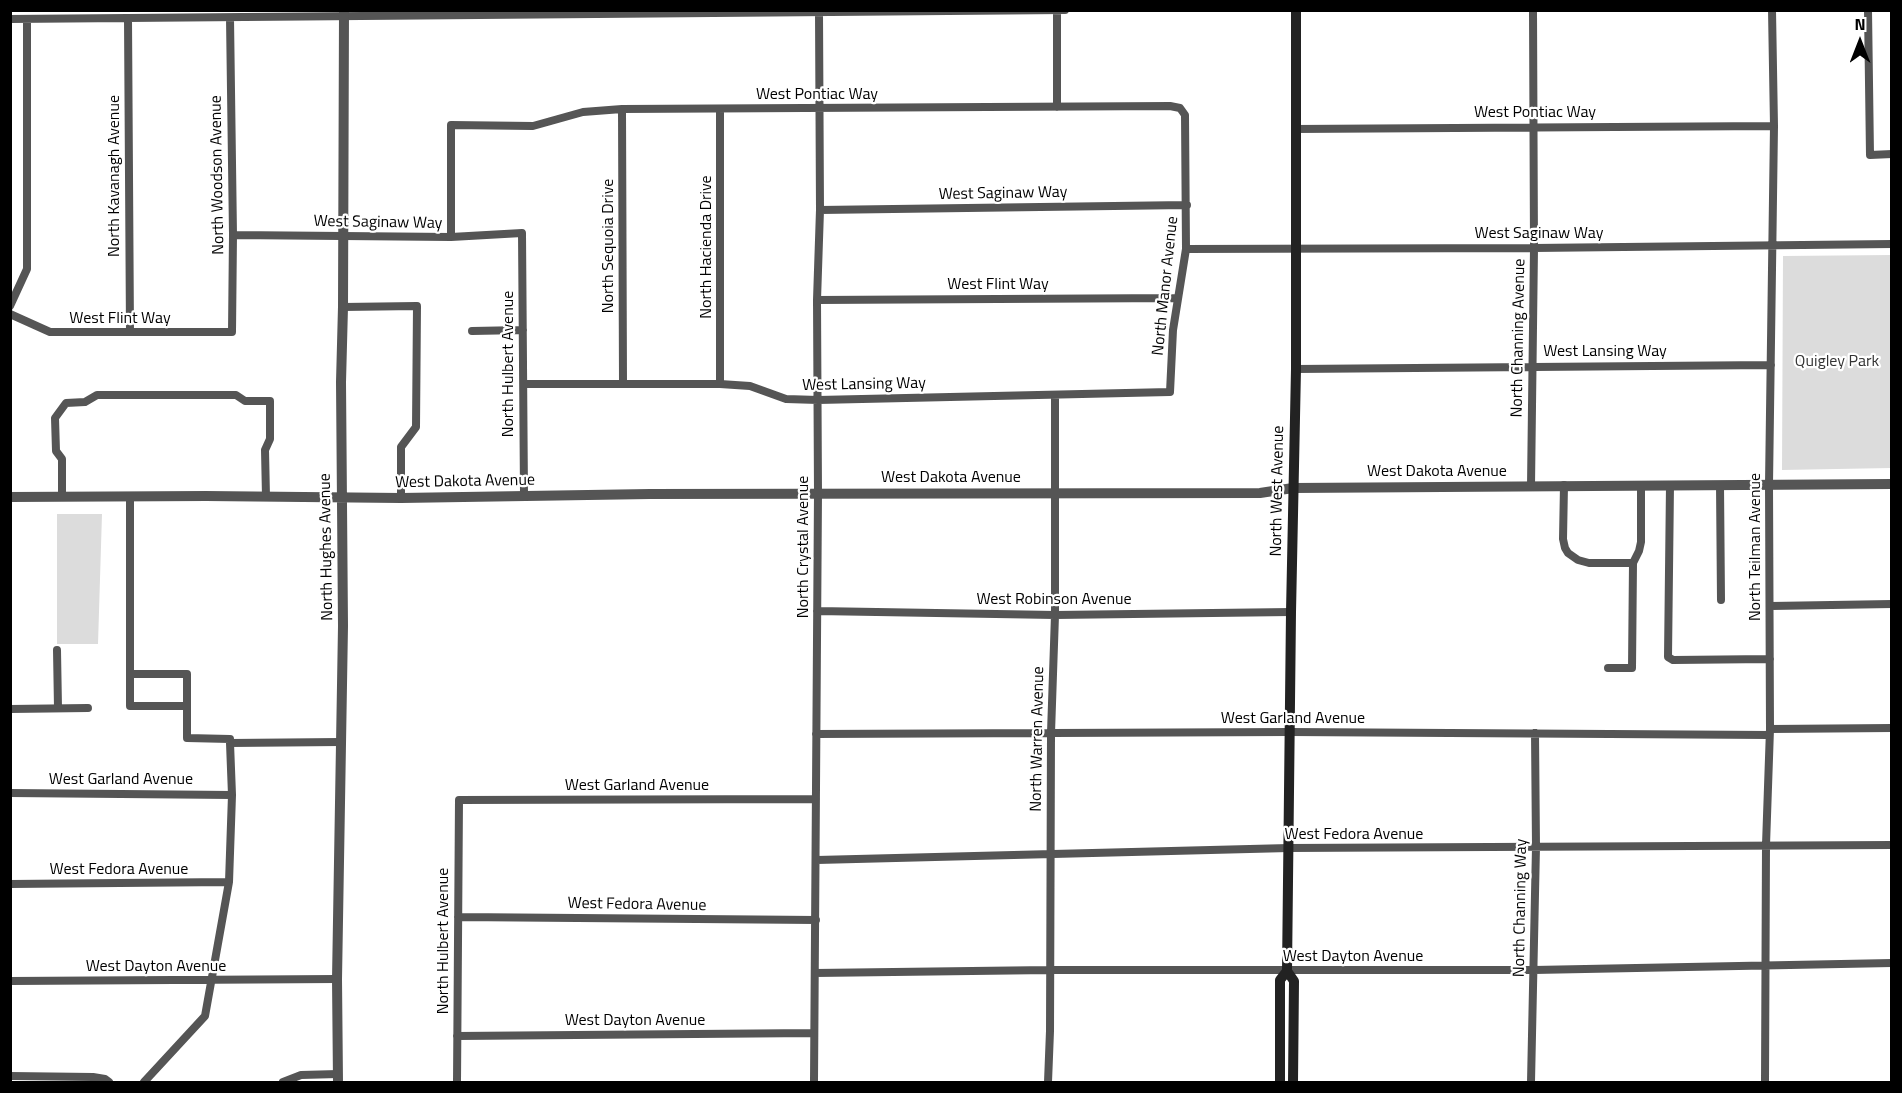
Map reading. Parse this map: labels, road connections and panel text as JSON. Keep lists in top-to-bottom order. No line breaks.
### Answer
{"streets":{"main road":["North West Avenue"],"street":["West Pontiac Way","North Woodson Avenue","North Kavanagh Avenue","West Saginaw Way","North Sequoia Drive","North Hacienda Drive","West Flint Way","North Manor Avenue","North Channing Avenue","West Lansing Way","North Hulbert Avenue","West Dakota Avenue","North Hughes Avenue","North Crystal Avenue","North Teilman Avenue","West Robinson Avenue","West Garland Avenue","North Warren Avenue","West Fedora Avenue","North Channing Way","West Dayton Avenue"]},"crossings":[["West Pontiac Way","West Saginaw Way"],["West Pontiac Way","North Sequoia Drive"],["West Pontiac Way","North Hacienda Drive"],["West Pontiac Way","North Manor Avenue"],["West Pontiac Way","North Channing Avenue"],["West Pontiac Way","North West Avenue"],["West Pontiac Way","North Crystal Avenue"],["West Pontiac Way","North Teilman Avenue"],["North Woodson Avenue","West Saginaw Way"],["North Woodson Avenue","West Flint Way"],["North Kavanagh Avenue","West Flint Way"],["West Saginaw Way","North Manor Avenue"],["West Saginaw Way","North Channing Avenue"],["West Saginaw Way","North Hulbert Avenue"],["West Saginaw Way","North West Avenue"],["West Saginaw Way","North Hughes Avenue"],["West Saginaw Way","North Crystal Avenue"],["West Saginaw Way","North Teilman Avenue"],["North Sequoia Drive","West Lansing Way"],["North Hacienda Drive","West Lansing Way"],["West Flint Way","North Manor Avenue"],["West Flint Way","North Crystal Avenue"],["North Manor Avenue","West Lansing Way"],["North Channing Avenue","West Lansing Way"],["North Channing Avenue","West Dakota Avenue"],["West Lansing Way","North Hulbert Avenue"],["West Lansing Way","North West Avenue"],["West Lansing Way","North Crystal Avenue"],["West Lansing Way","North Teilman Avenue"],["West Lansing Way","North Warren Avenue"],["North Hulbert Avenue","West Dakota Avenue"],["North Hulbert Avenue","West Garland Avenue"],["North Hulbert Avenue","West Fedora Avenue"],["North Hulbert Avenue","West Dayton Avenue"],["West Dakota Avenue","North West Avenue"],["West Dakota Avenue","North Hughes Avenue"],["West Dakota Avenue","North Crystal Avenue"],["West Dakota Avenue","North Teilman Avenue"],["West Dakota Avenue","North Warren Avenue"],["North West Avenue","West Robinson Avenue"],["North West Avenue","West Garland Avenue"],["North West Avenue","West Fedora Avenue"],["North West Avenue","West Dayton Avenue"],["North Hughes Avenue","West Dayton Avenue"],["North Crystal Avenue","West Robinson Avenue"],["North Crystal Avenue","West Garland Avenue"],["North Crystal Avenue","West Fedora Avenue"],["North Crystal Avenue","West Dayton Avenue"],["North Teilman Avenue","West Garland Avenue"],["North Teilman Avenue","West Fedora Avenue"],["North Teilman Avenue","West Dayton Avenue"],["West Robinson Avenue","North Warren Avenue"],["West Garland Avenue","North Warren Avenue"],["West Garland Avenue","North Channing Way"],["North Warren Avenue","West Fedora Avenue"],["North Warren Avenue","West Dayton Avenue"],["West Fedora Avenue","North Channing Way"],["North Channing Way","West Dayton Avenue"]],"parks":["Quigley Park"],"north":"top"}
